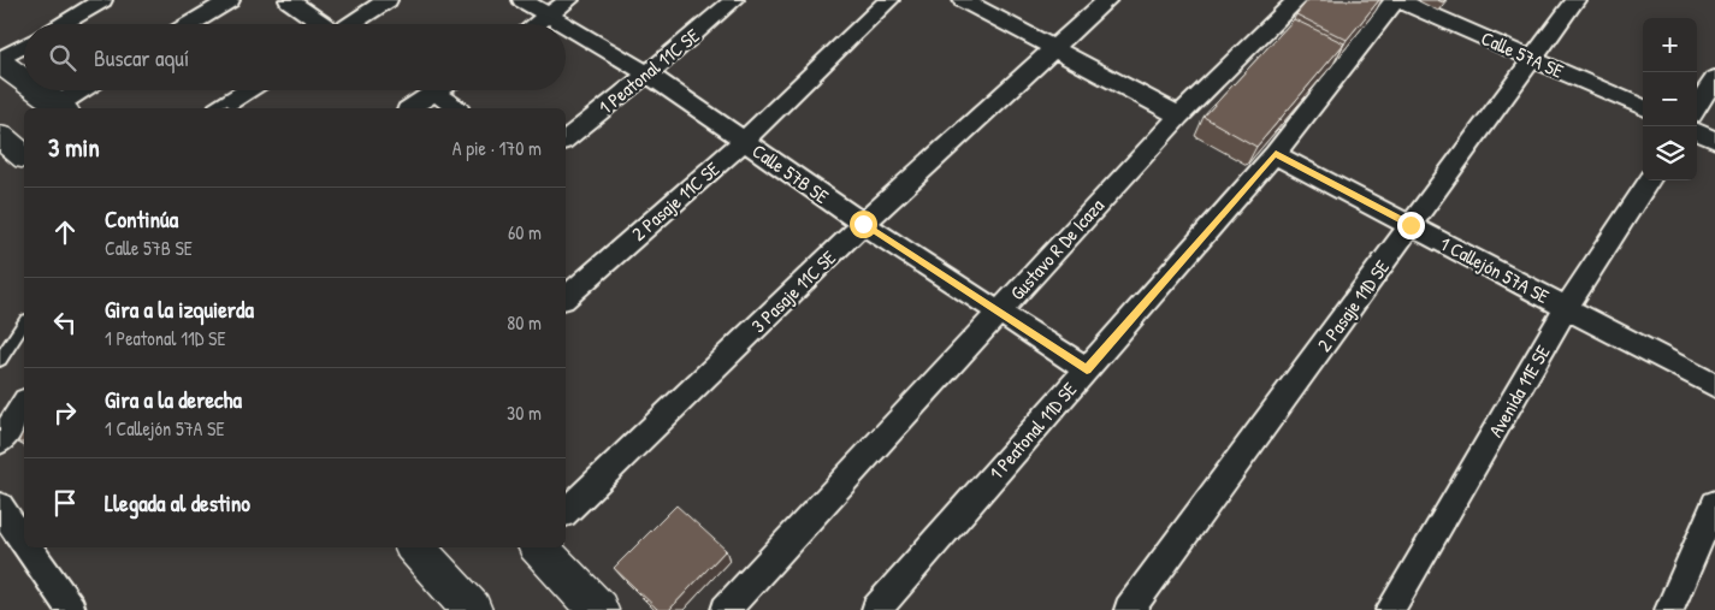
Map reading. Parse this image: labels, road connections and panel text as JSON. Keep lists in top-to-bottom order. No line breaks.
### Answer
{"streets":{"street":["Calle 57A SE","1 Peatonal 11C SE","Calle 57B SE","2 Pasaje 11C SE","Gustavo R De Icaza","1 Callejón 57A SE","3 Pasaje 11C SE","2 Pasaje 11D SE","Avenida 11E SE","1 Peatonal 11D SE"]},"crossings":[["Calle 57A SE","2 Pasaje 11D SE"],["Calle 57A SE","1 Peatonal 11D SE"],["1 Peatonal 11C SE","Calle 57B SE"],["Calle 57B SE","2 Pasaje 11C SE"],["Calle 57B SE","Gustavo R De Icaza"],["Calle 57B SE","3 Pasaje 11C SE"],["Calle 57B SE","1 Peatonal 11D SE"],["1 Callejón 57A SE","2 Pasaje 11D SE"],["1 Callejón 57A SE","Avenida 11E SE"],["1 Callejón 57A SE","1 Peatonal 11D SE"]],"page":{"map_buttons":["+","−"],"search":"Buscar aquí","heading":["3 min","A pie · 170 m"],"list":[["Continúa","Calle 57B SE","60 m"],["Gira a la izquierda","1 Peatonal 11D SE","80 m"],["Gira a la derecha","1 Callejón 57A SE","30 m"],"Llegada al destino"]}}
